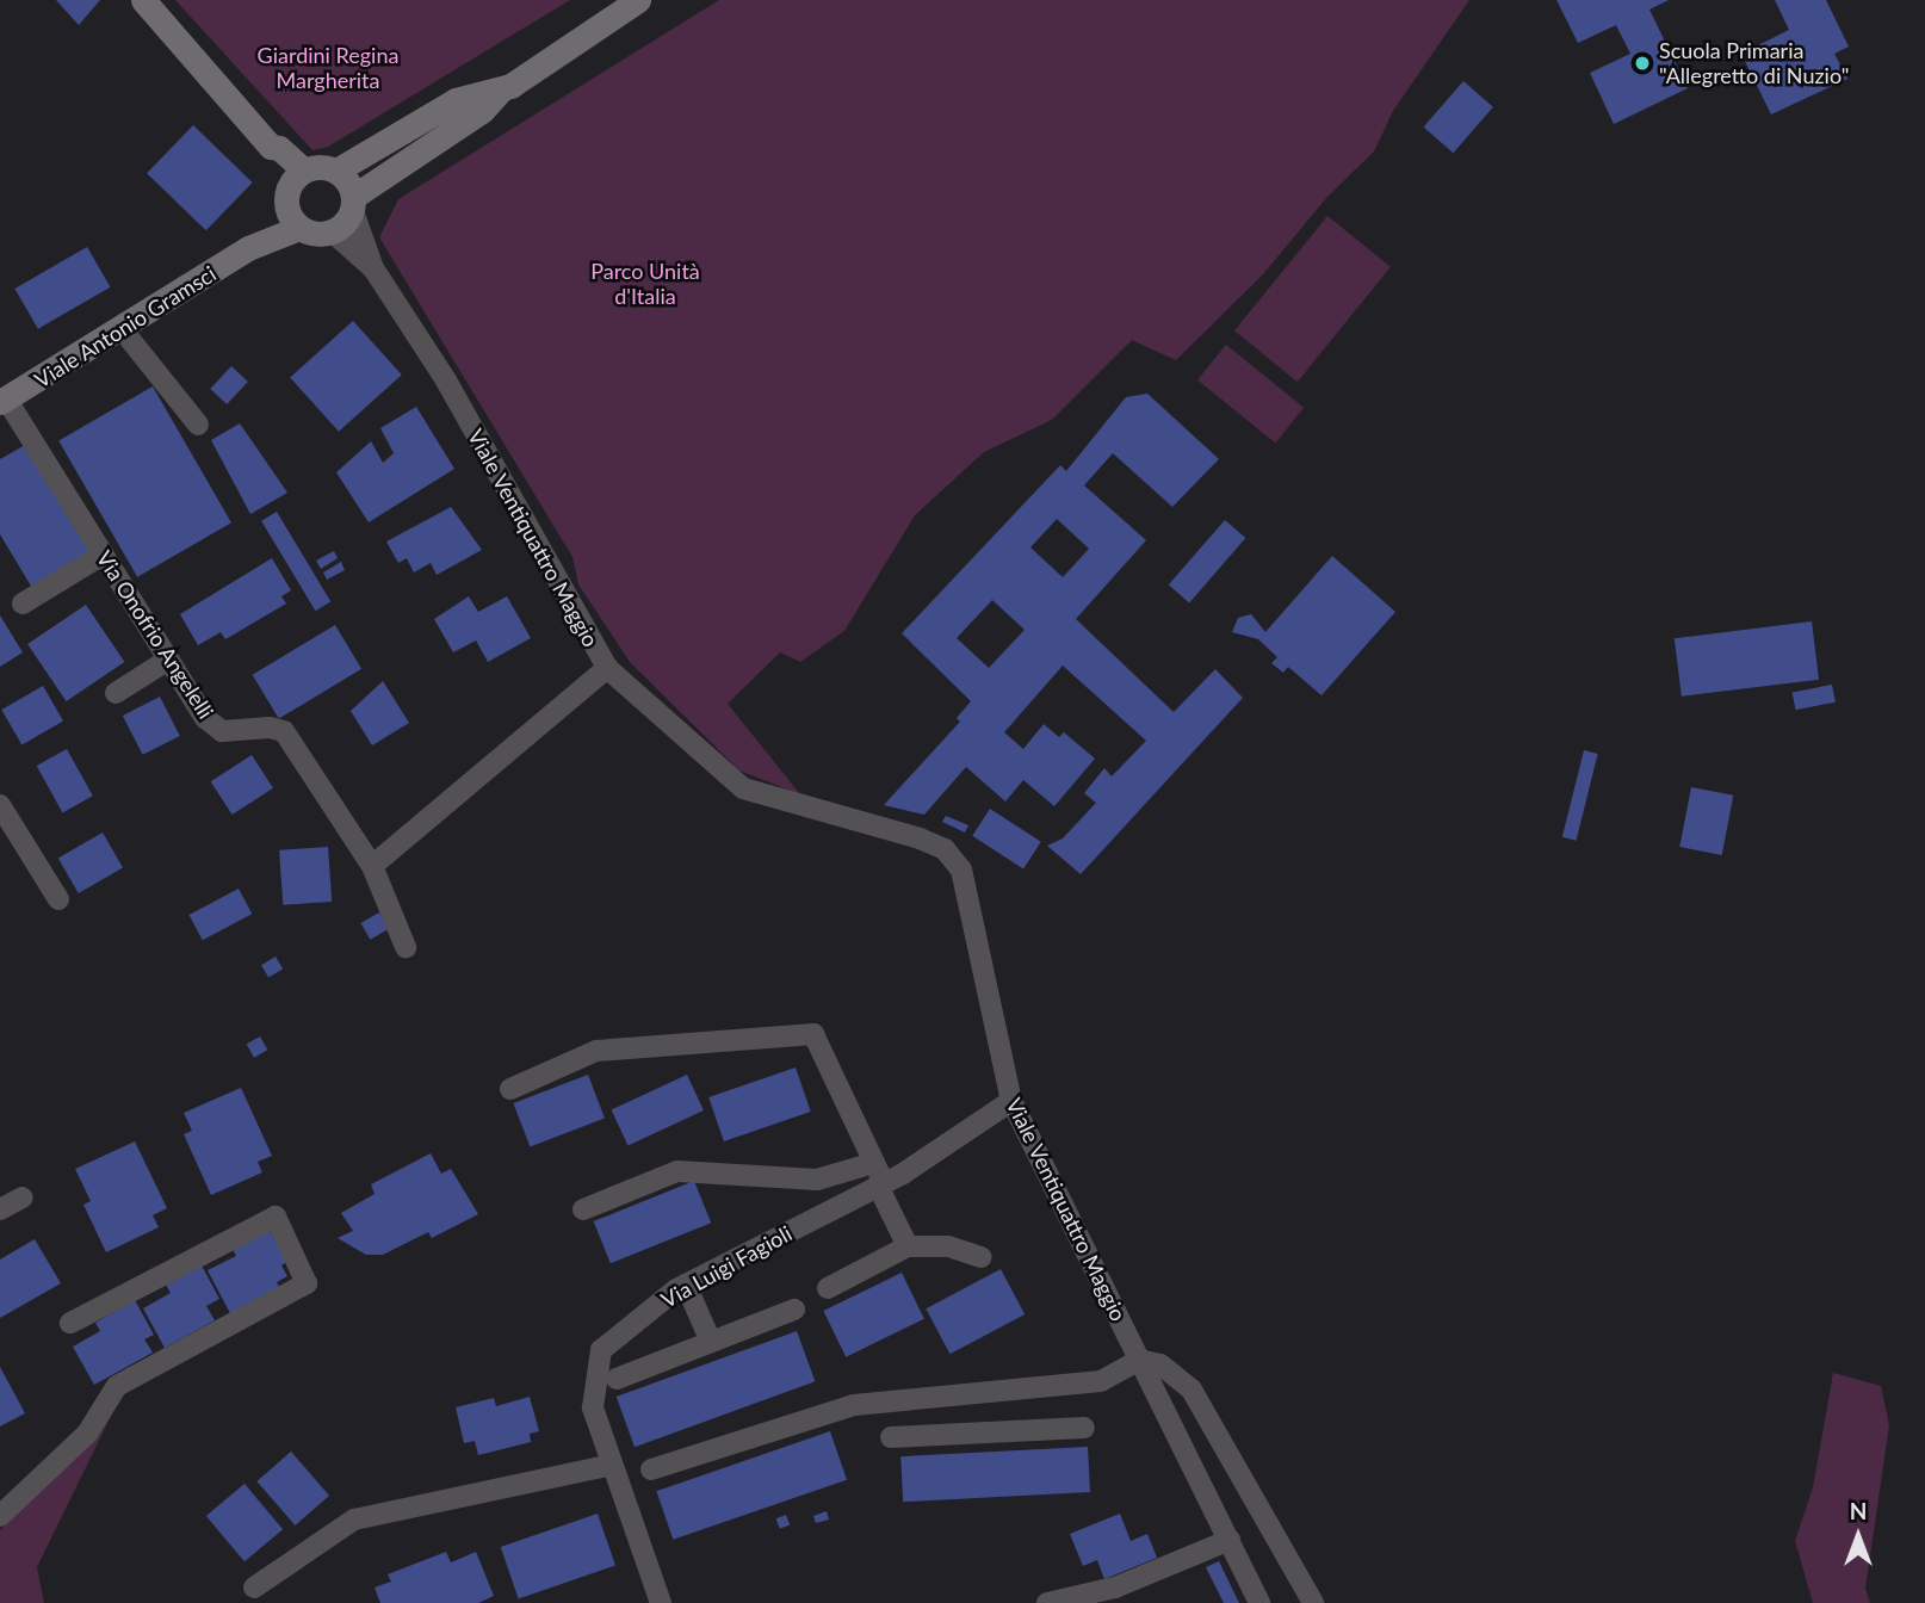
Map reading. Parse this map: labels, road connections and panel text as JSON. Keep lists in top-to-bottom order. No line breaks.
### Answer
{"streets":{"main road":["Viale Antonio Gramsci"],"street":["Viale Ventiquattro Maggio","Via Onofrio Angelelli","Via Luigi Fagioli"]},"crossings":[["Viale Antonio Gramsci","Viale Ventiquattro Maggio"],["Viale Antonio Gramsci","Via Onofrio Angelelli"],["Viale Ventiquattro Maggio","Via Luigi Fagioli"]],"parks":["Giardini Regina Margherita","Parco Unità d'Italia"],"places":["Scuola Primaria \"Allegretto di Nuzio\""],"north":"top"}
